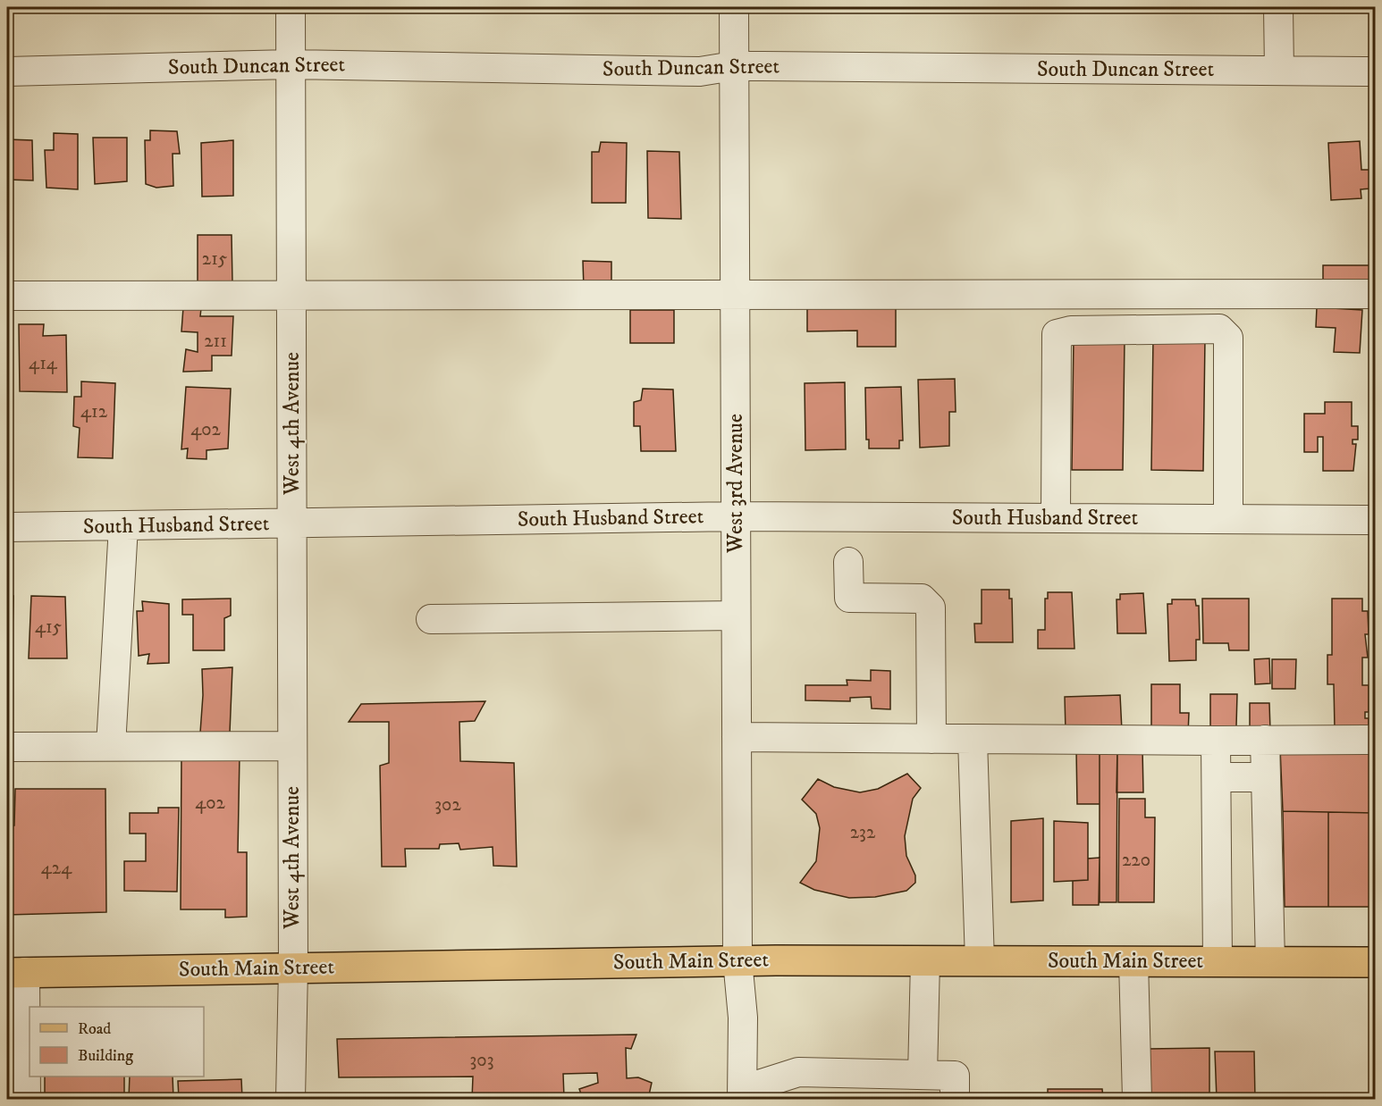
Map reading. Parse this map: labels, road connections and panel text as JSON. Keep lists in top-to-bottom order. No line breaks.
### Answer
{"streets":{"main road":["South Main Street"],"street":["South Duncan Street","West 4th Avenue","West 3rd Avenue","South Husband Street"]},"crossings":[["South Duncan Street","West 4th Avenue"],["South Duncan Street","West 3rd Avenue"],["West 4th Avenue","South Husband Street"],["West 4th Avenue","South Main Street"],["West 3rd Avenue","South Husband Street"],["West 3rd Avenue","South Main Street"]],"house_numbers":["215","211","414","412","402","415","402","302","232","220","424","303"],"legend":["Road","Building"]}
